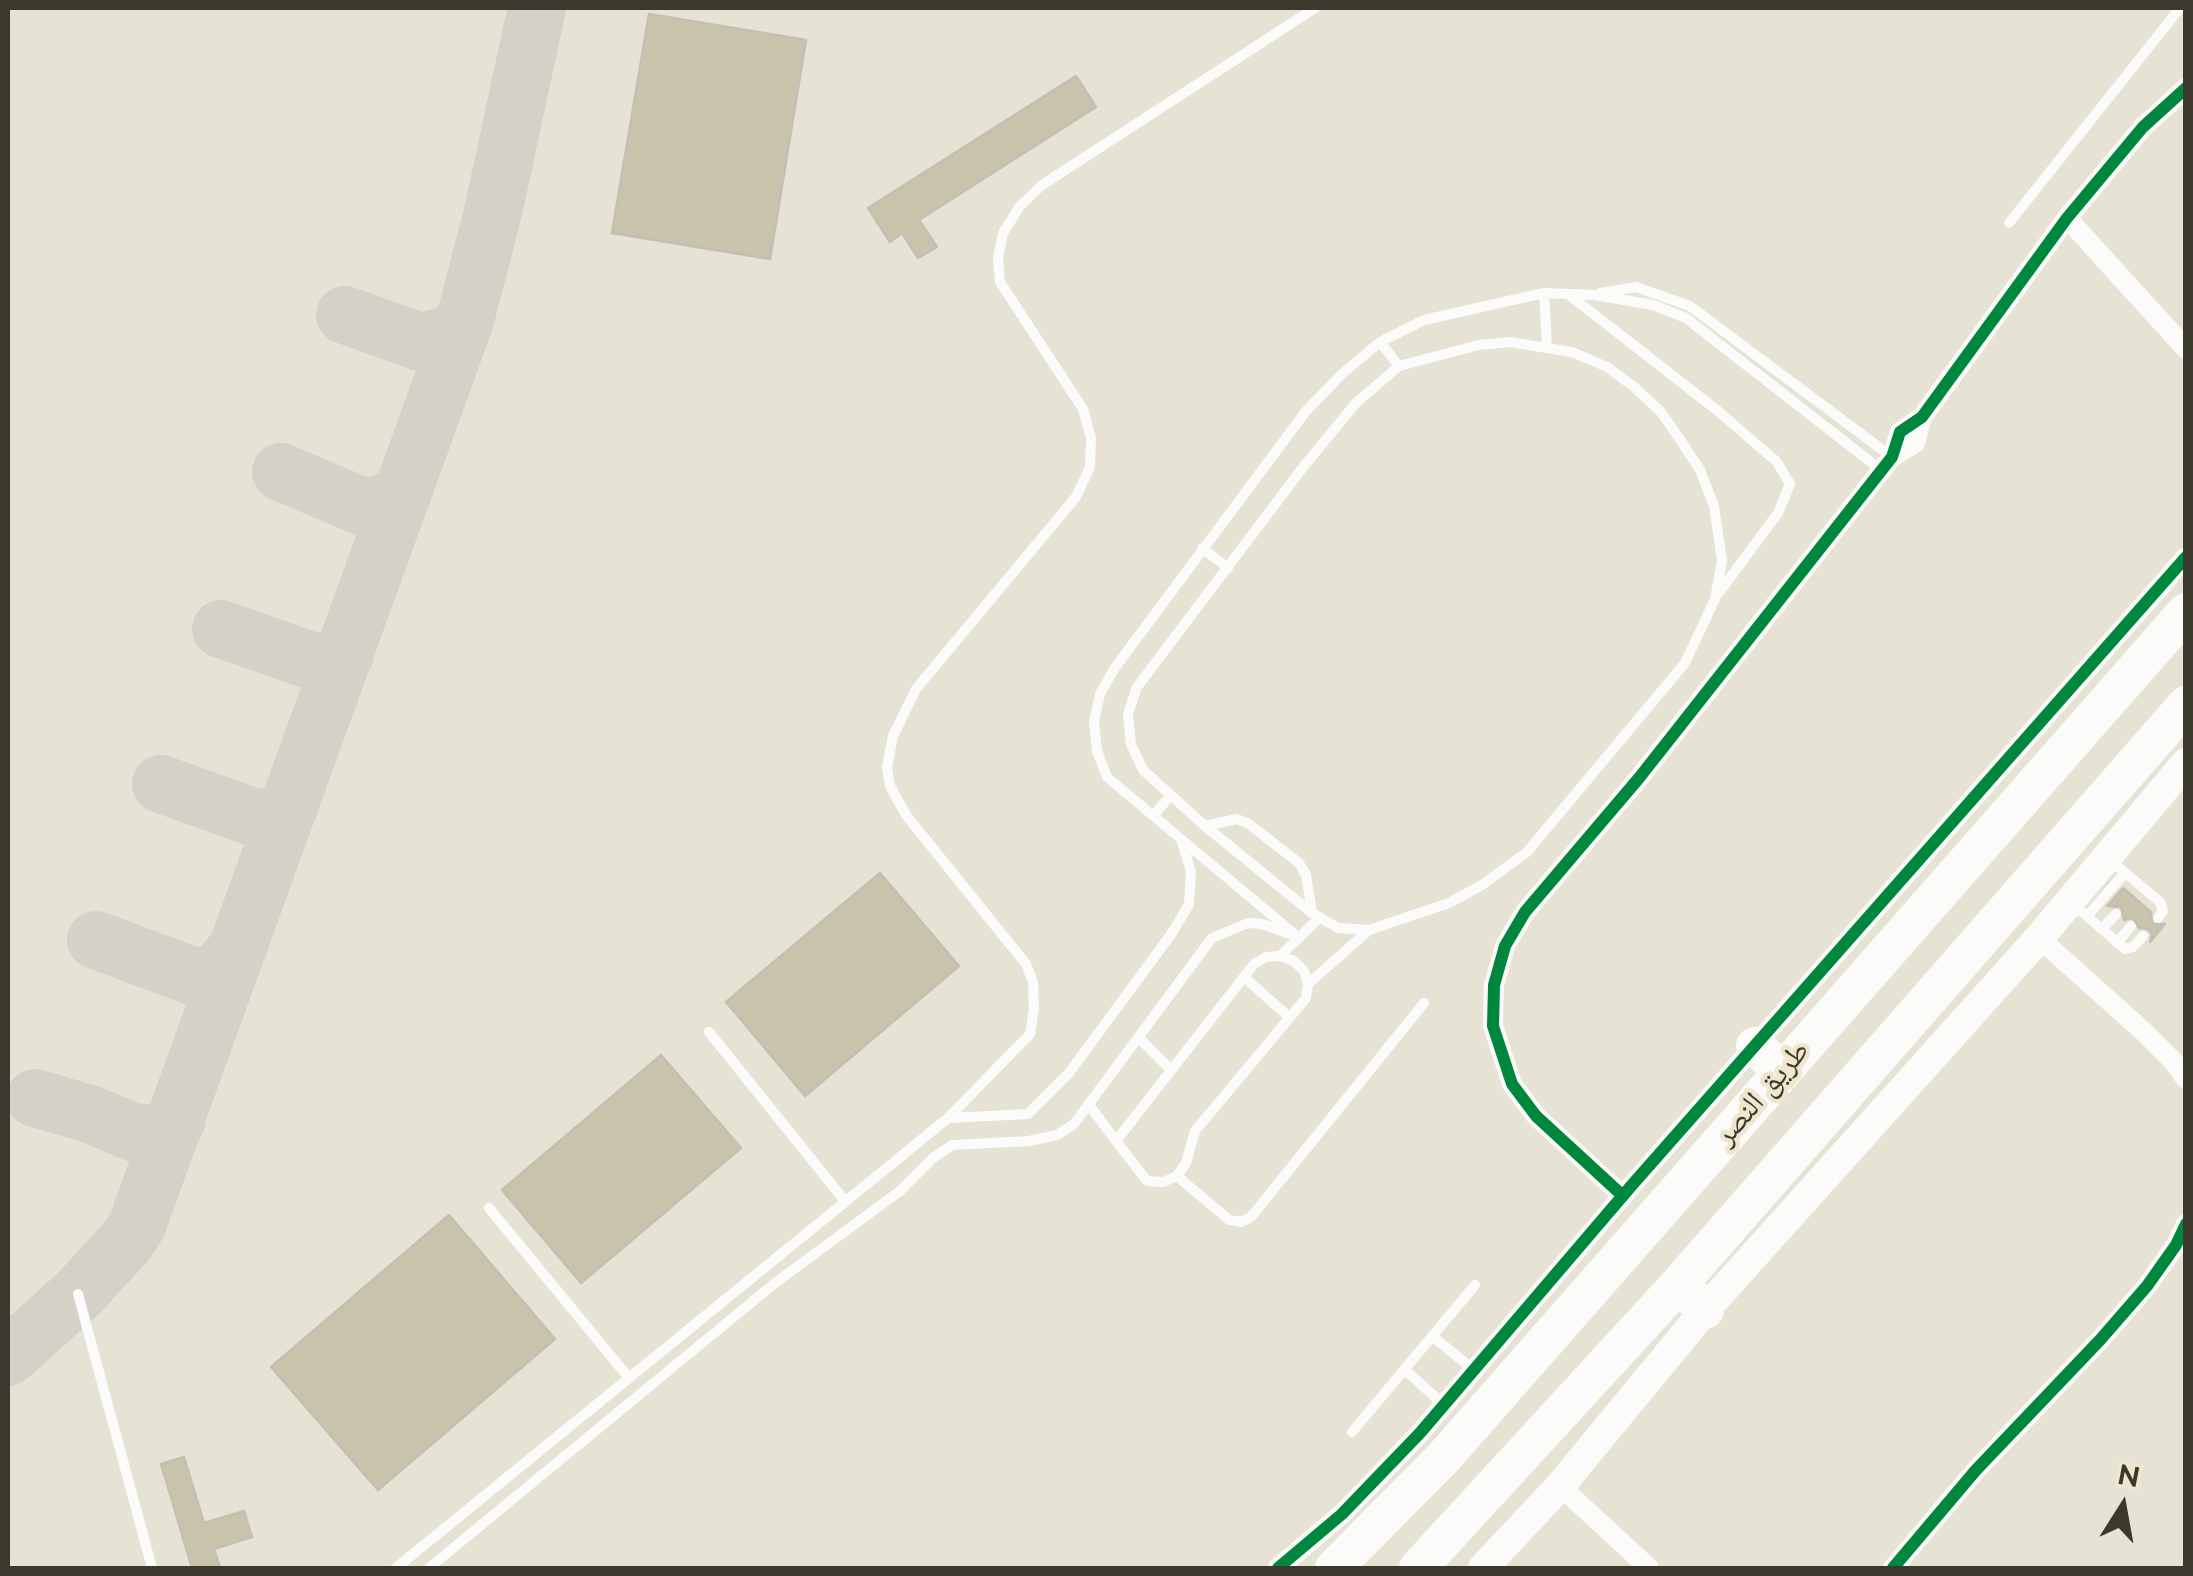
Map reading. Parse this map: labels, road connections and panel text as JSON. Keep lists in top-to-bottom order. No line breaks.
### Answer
{"streets":{"highway":["طريق النصر"]},"north":"top"}
